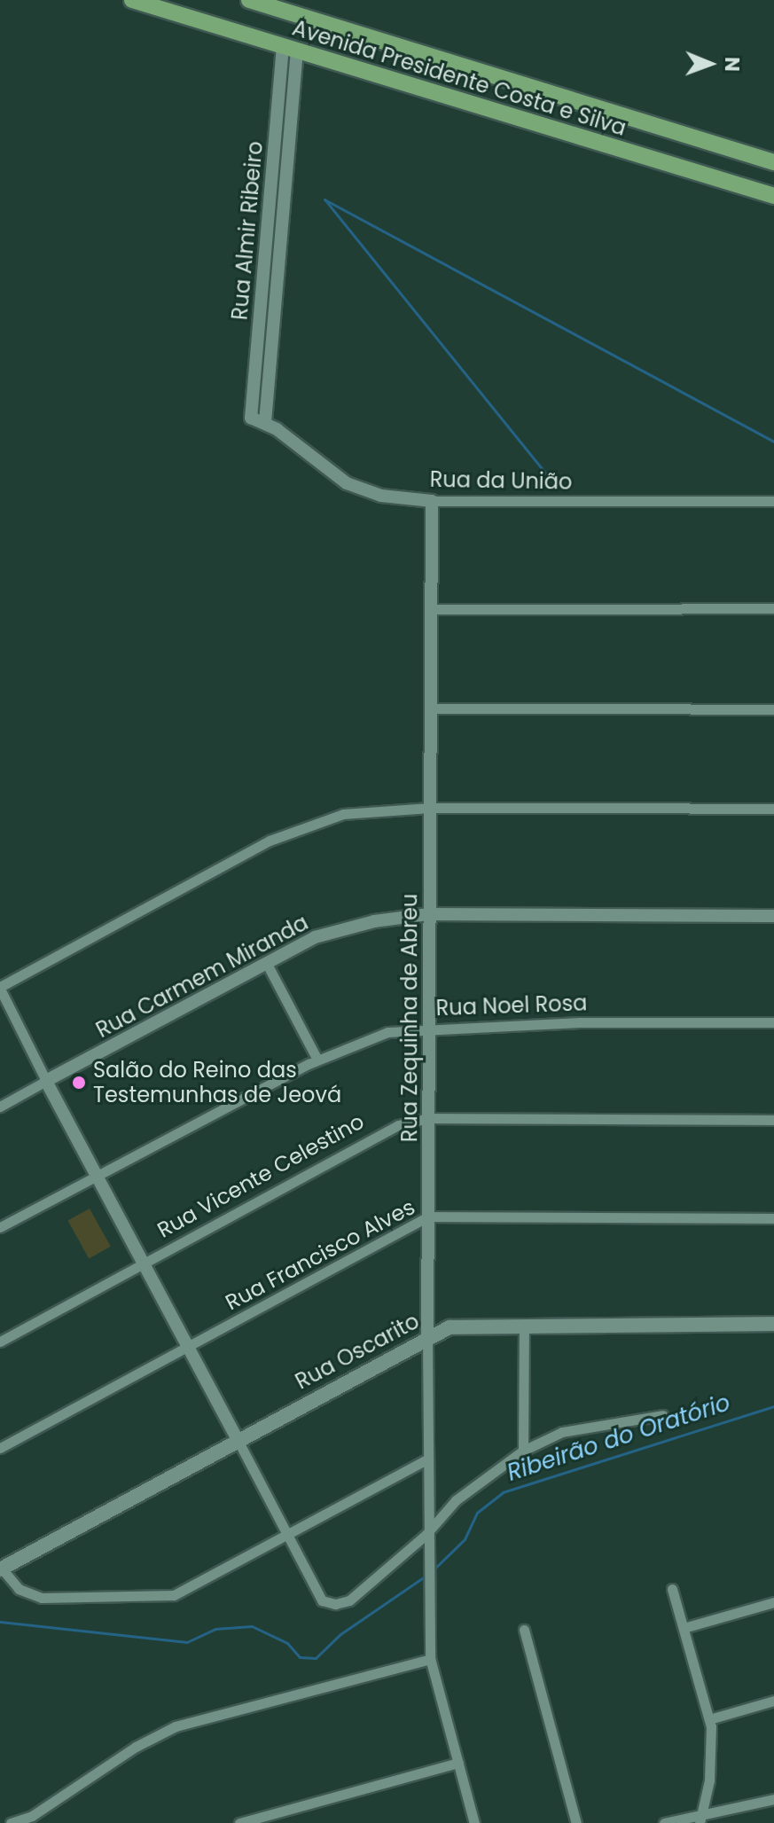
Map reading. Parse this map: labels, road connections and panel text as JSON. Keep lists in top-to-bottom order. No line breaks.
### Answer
{"streets":{"highway":["Avenida Presidente Costa e Silva"],"main road":["Rua Oscarito"],"street":["Rua Almir Ribeiro","Rua da União","Rua Carmem Miranda","Rua Noel Rosa","Rua Zequinha de Abreu","Rua Vicente Celestino","Rua Francisco Alves"]},"crossings":[["Avenida Presidente Costa e Silva","Rua Almir Ribeiro"],["Rua Almir Ribeiro","Rua da União"],["Rua da União","Rua Zequinha de Abreu"],["Rua Carmem Miranda","Rua Zequinha de Abreu"],["Rua Noel Rosa","Rua Zequinha de Abreu"],["Rua Zequinha de Abreu","Rua Vicente Celestino"],["Rua Zequinha de Abreu","Rua Francisco Alves"],["Rua Zequinha de Abreu","Rua Oscarito"]],"water":["Ribeirão do Oratório"],"places":["Salão do Reino das Testemunhas de Jeová"],"north":"right"}
